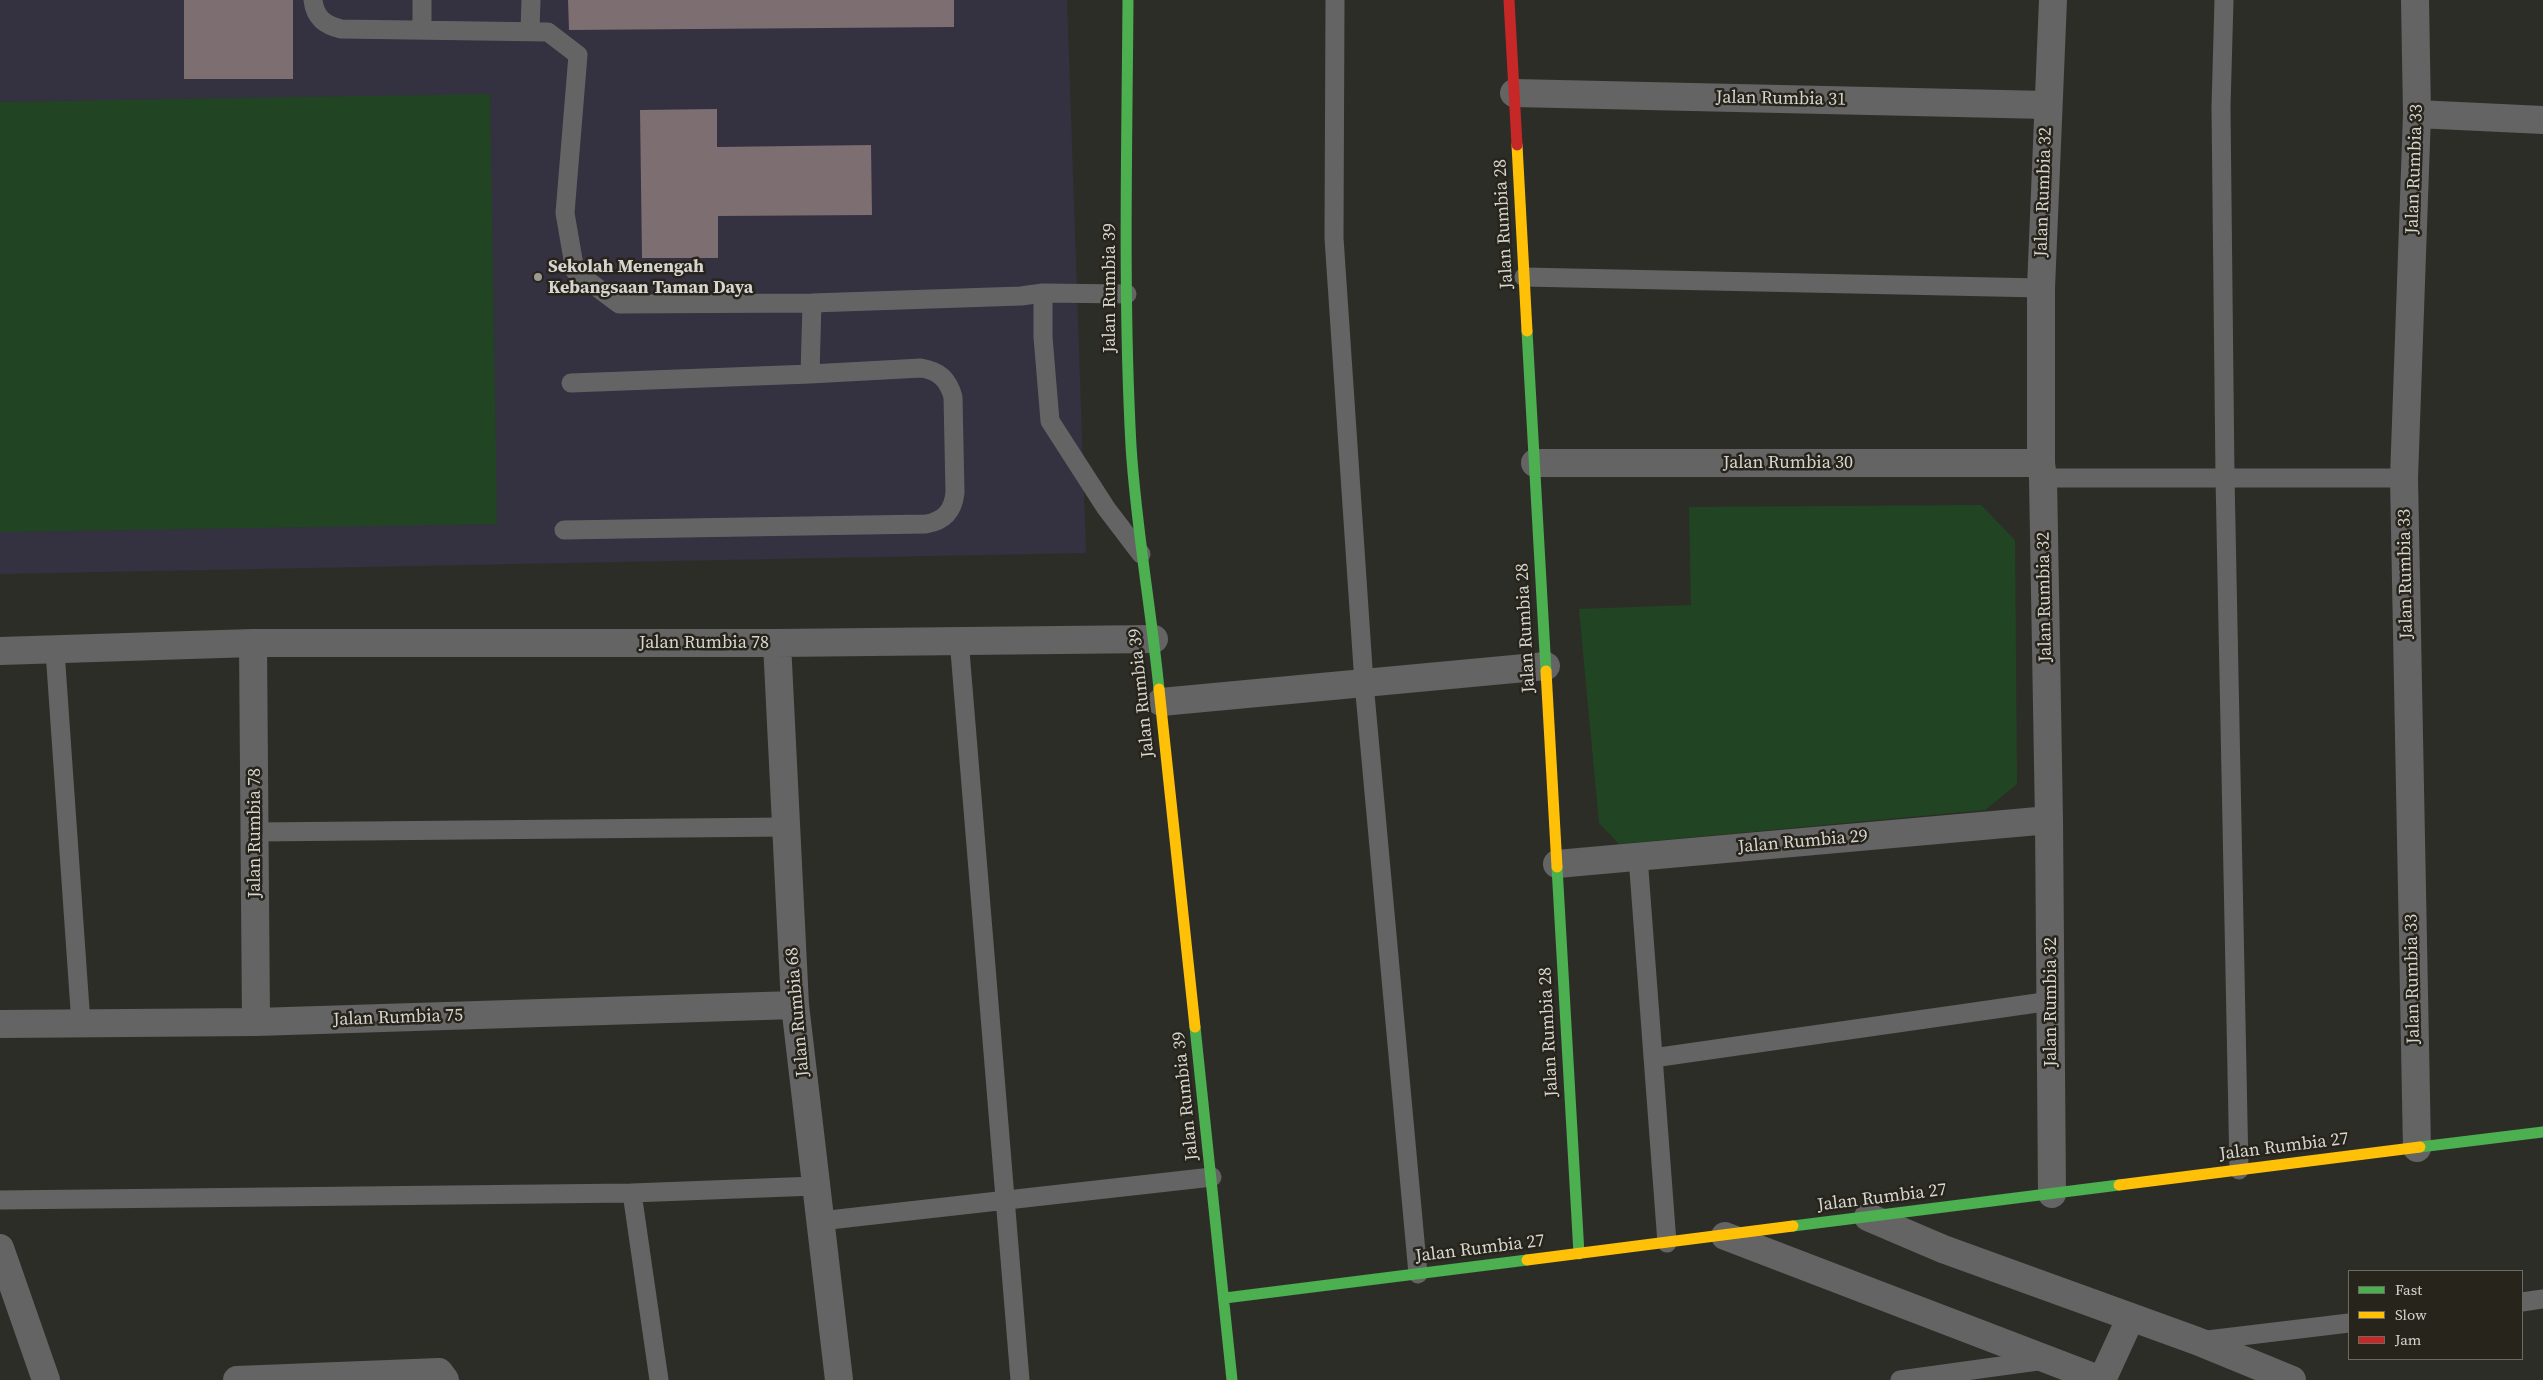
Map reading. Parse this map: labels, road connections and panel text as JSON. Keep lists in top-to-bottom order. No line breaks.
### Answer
{"streets":{"street":["Jalan Rumbia 31","Jalan Rumbia 33","Jalan Rumbia 32","Jalan Rumbia 28","Jalan Rumbia 39","Jalan Rumbia 30","Jalan Rumbia 78","Jalan Rumbia 29","Jalan Rumbia 68","Jalan Rumbia 75","Jalan Rumbia 27"]},"crossings":[["Jalan Rumbia 31","Jalan Rumbia 32"],["Jalan Rumbia 31","Jalan Rumbia 28"],["Jalan Rumbia 33","Jalan Rumbia 27"],["Jalan Rumbia 32","Jalan Rumbia 30"],["Jalan Rumbia 32","Jalan Rumbia 29"],["Jalan Rumbia 32","Jalan Rumbia 27"],["Jalan Rumbia 28","Jalan Rumbia 30"],["Jalan Rumbia 28","Jalan Rumbia 29"],["Jalan Rumbia 28","Jalan Rumbia 27"],["Jalan Rumbia 39","Jalan Rumbia 78"],["Jalan Rumbia 39","Jalan Rumbia 27"],["Jalan Rumbia 78","Jalan Rumbia 68"],["Jalan Rumbia 78","Jalan Rumbia 75"],["Jalan Rumbia 68","Jalan Rumbia 75"]],"places":["Sekolah Menengah Kebangsaan Taman Daya"],"legend":["Fast","Slow","Jam"]}
